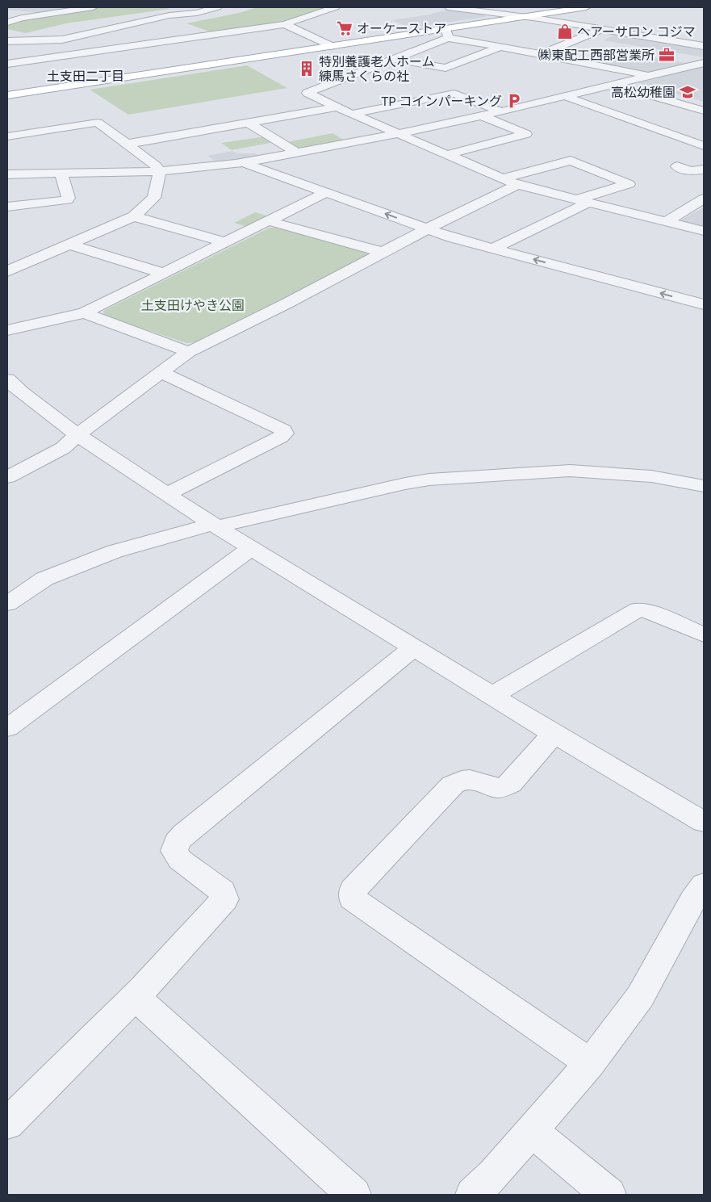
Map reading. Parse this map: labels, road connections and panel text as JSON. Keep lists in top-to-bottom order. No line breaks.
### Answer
{"districts":["土支田二丁目"],"parks":["土支田けやき公園"],"places":{"supermarket":["オーケーストア"],"shop":["ヘアーサロン コジマ"],"office":["㈱東配工西部営業所"],"building":["特別養護老人ホーム 練馬さくらの社"],"school or university":["高松幼稚園"],"parking":["TP コインパーキング"]}}
